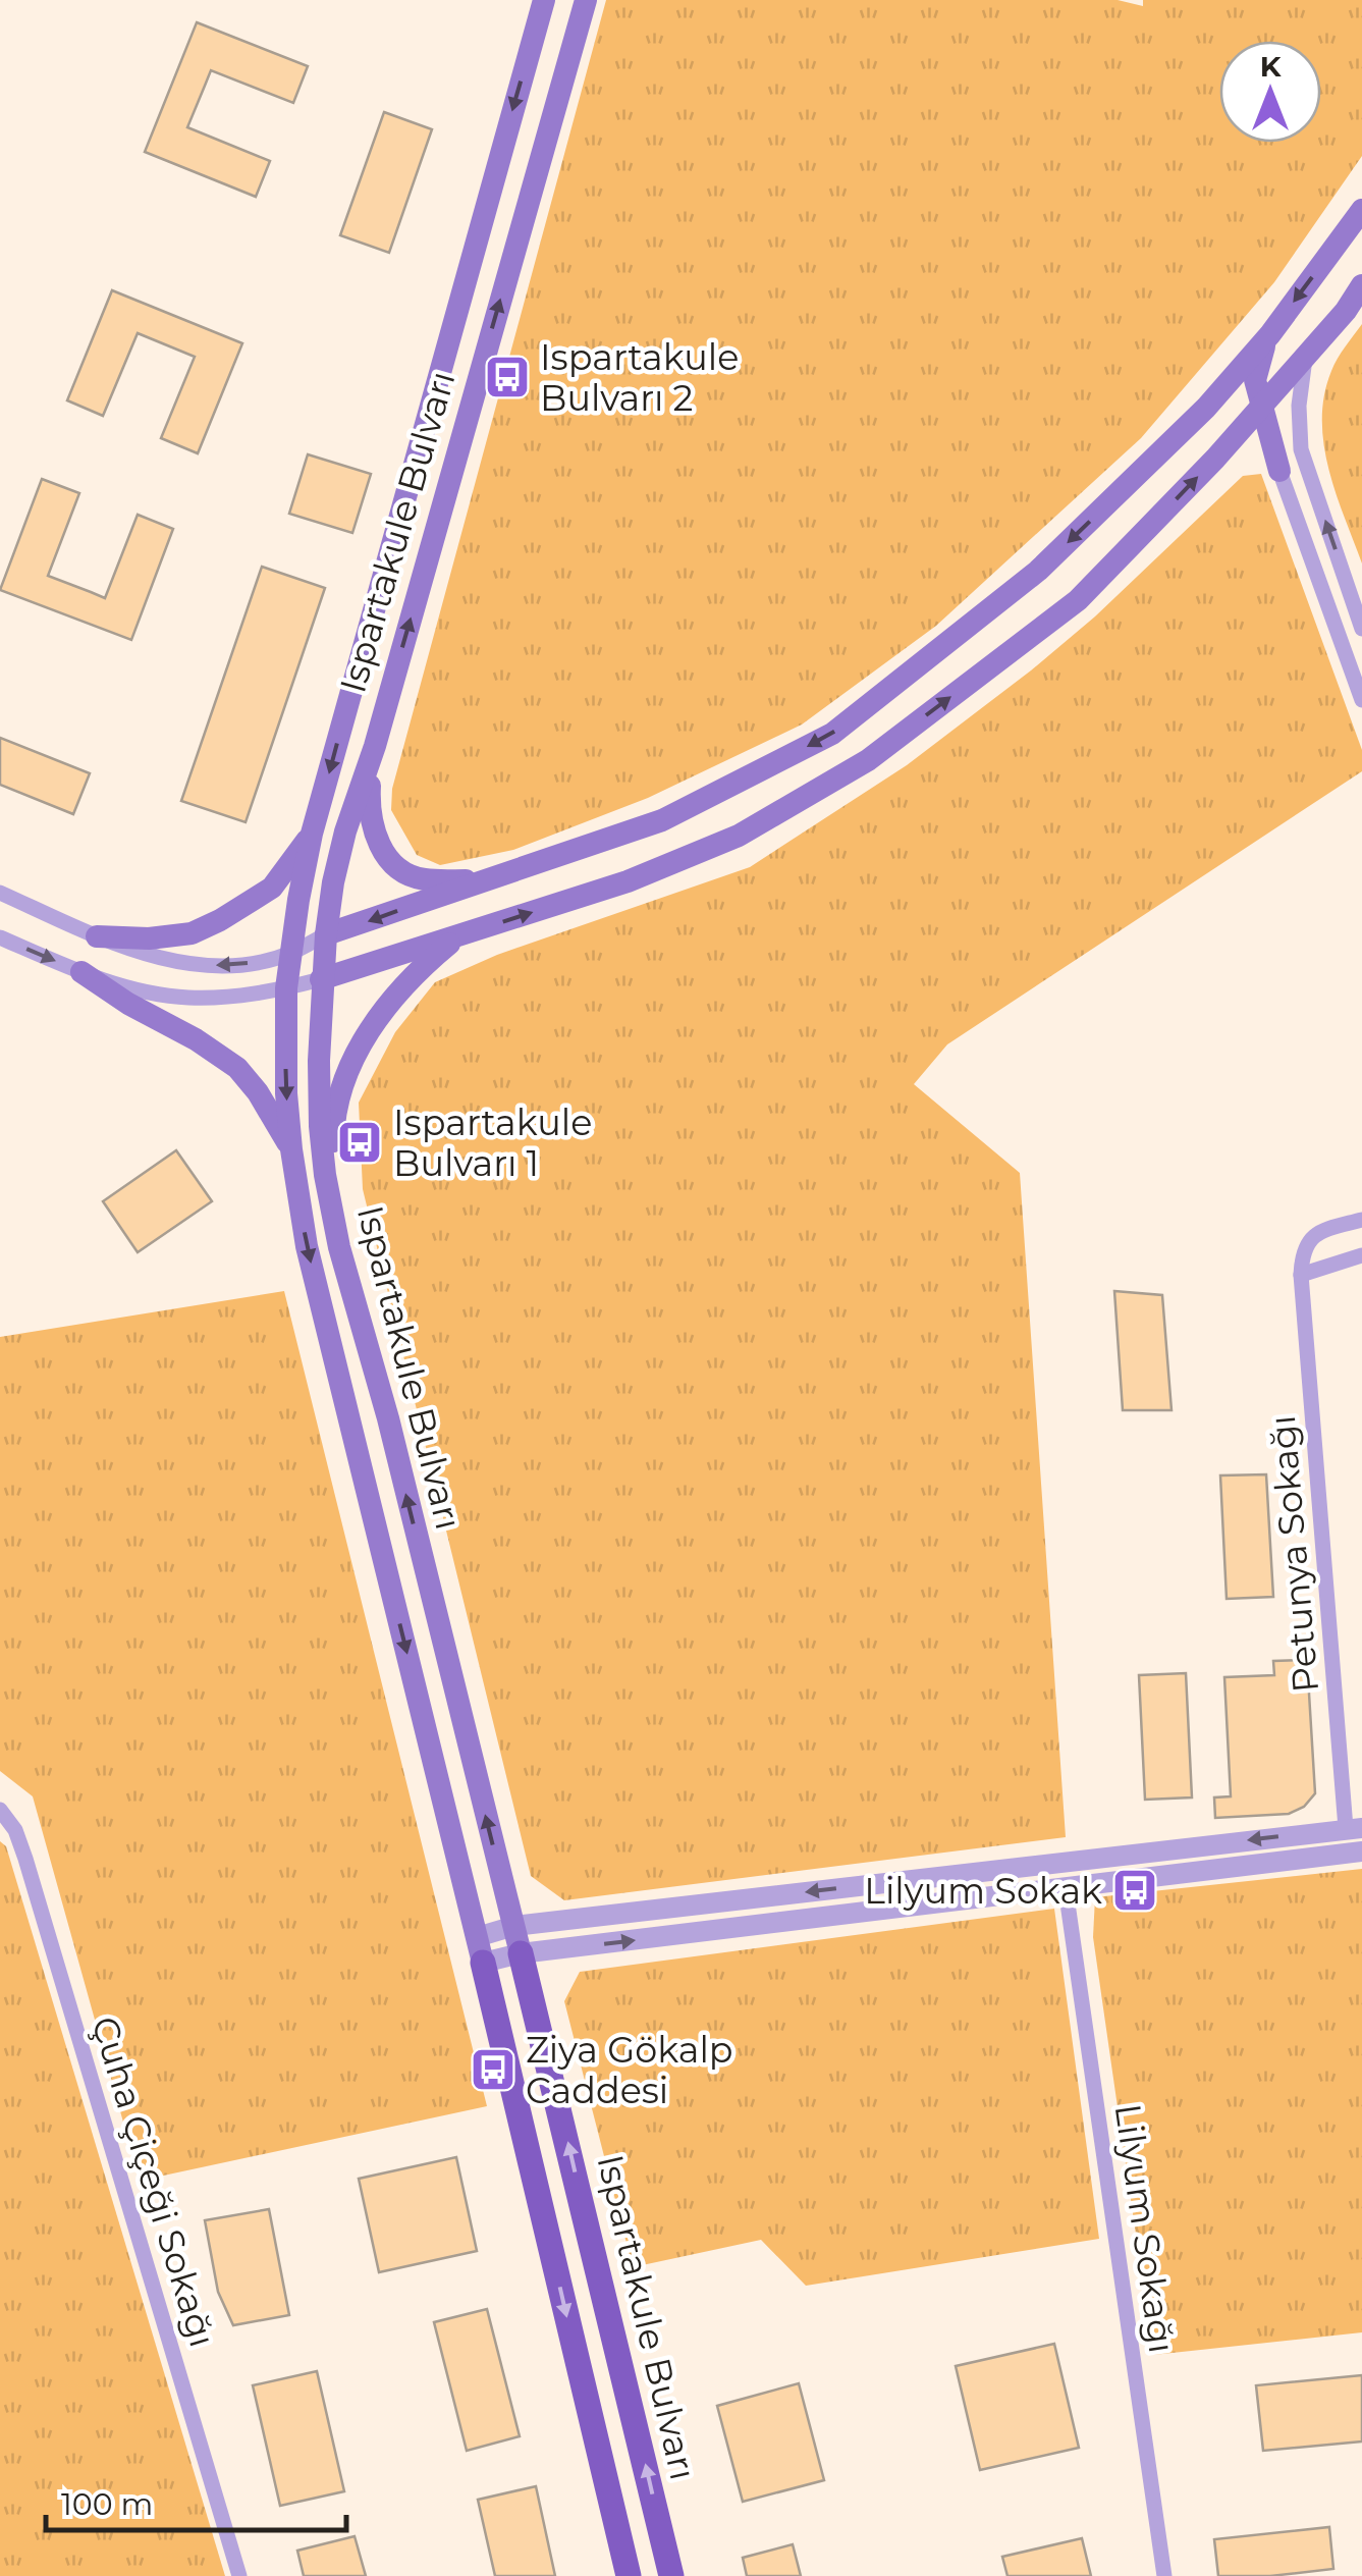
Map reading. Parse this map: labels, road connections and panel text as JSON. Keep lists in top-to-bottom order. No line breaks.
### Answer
{"streets":{"main road":["Ispartakule Bulvarı"],"street":["Petunya Sokağı","Çuha Çiçeği Sokağı","Lilyum Sokağı"]},"places":{"bus stop":["Ispartakule Bulvarı 2","Ispartakule Bulvarı 1","Lilyum Sokak","Ziya Gökalp Caddesi"]},"scale_bar":"100 m","north":"top"}
